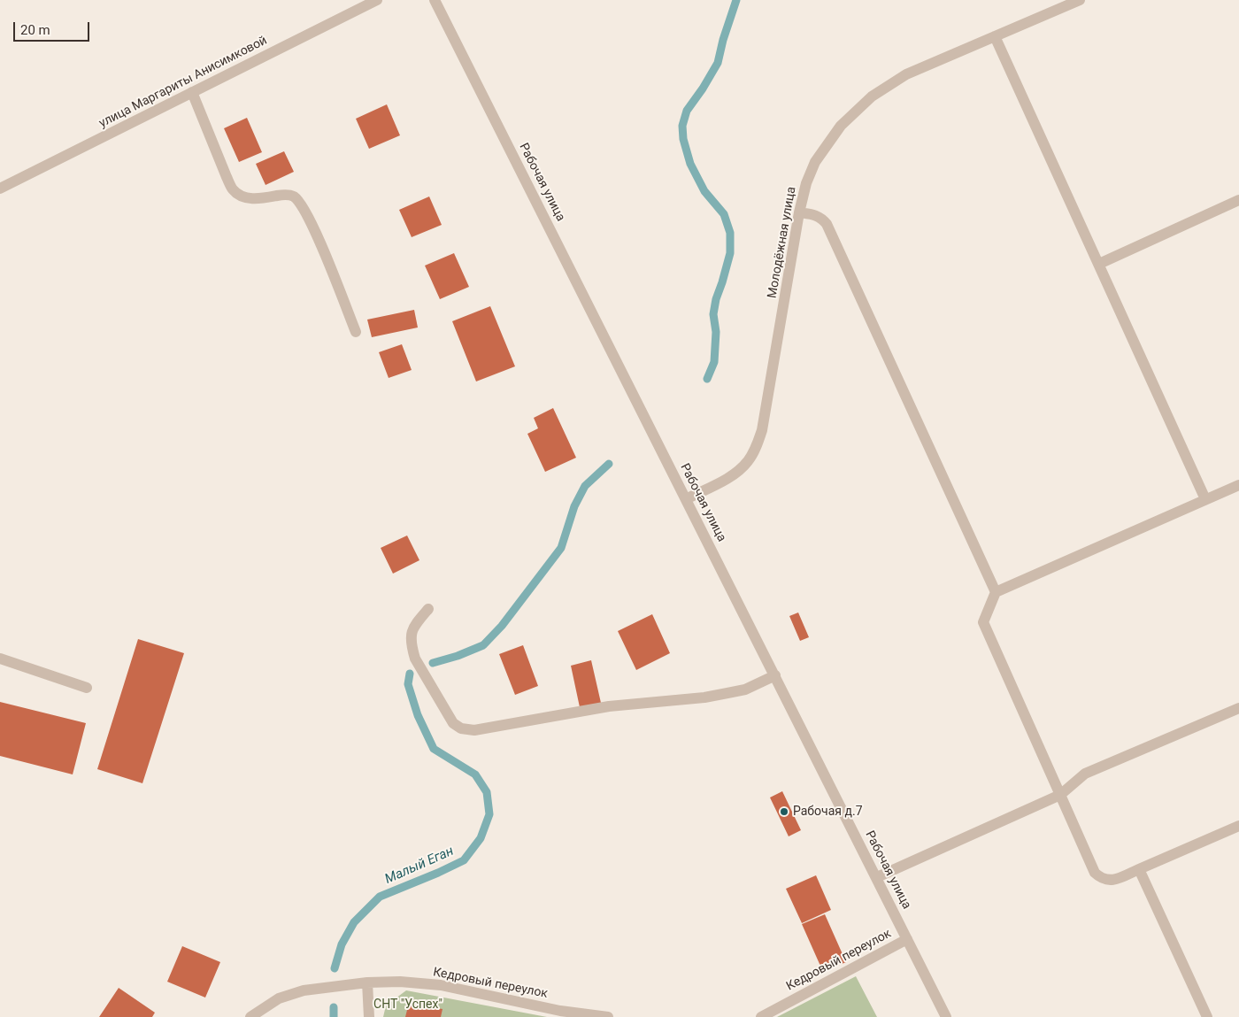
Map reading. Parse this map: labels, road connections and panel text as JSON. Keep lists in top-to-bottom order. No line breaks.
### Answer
{"streets":{"street":["улица Маргариты Анисимковой","Рабочая улица","Молодёжная улица","Кедровый переулок"]},"crossings":[["Рабочая улица","Молодёжная улица"],["Рабочая улица","Кедровый переулок"]],"water":["Малый Еган"],"parks":["СНТ \"Успех\""],"places":["Рабочая д.7"],"scale_bar":"20 m"}
